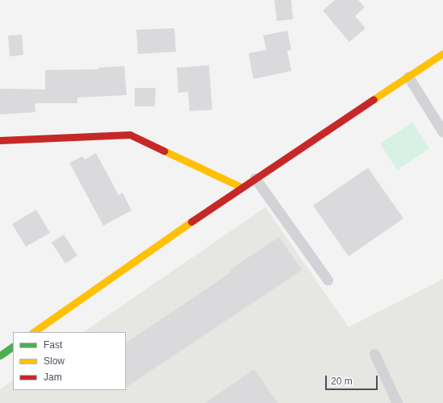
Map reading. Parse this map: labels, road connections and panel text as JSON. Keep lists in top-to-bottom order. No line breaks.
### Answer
{"legend":["Fast","Slow","Jam"],"scale_bar":"20 m"}
